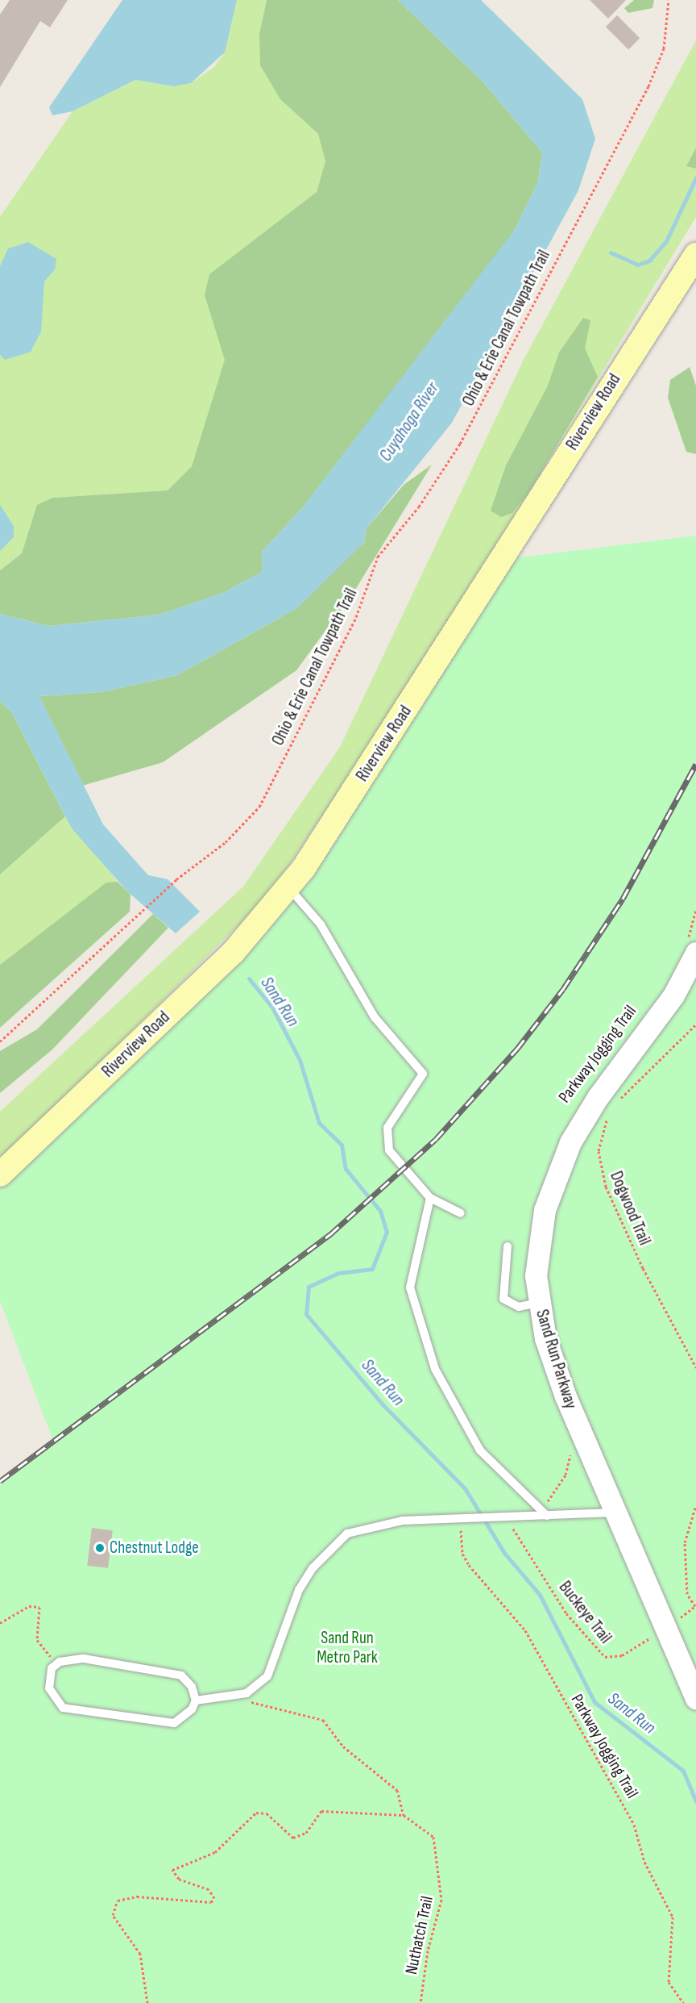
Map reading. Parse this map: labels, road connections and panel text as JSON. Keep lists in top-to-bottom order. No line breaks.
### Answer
{"streets":{"main road":["Riverview Road"],"street":["Sand Run Parkway"],"path":["Ohio & Erie Canal Towpath Trail","Parkway Jogging Trail","Dogwood Trail","Buckeye Trail","Nuthatch Trail"]},"crossings":[["Sand Run Parkway","Buckeye Trail"]],"water":["Cuyahoga River","Sand Run"],"parks":["Sand Run Metro Park"],"places":["Chestnut Lodge"]}
